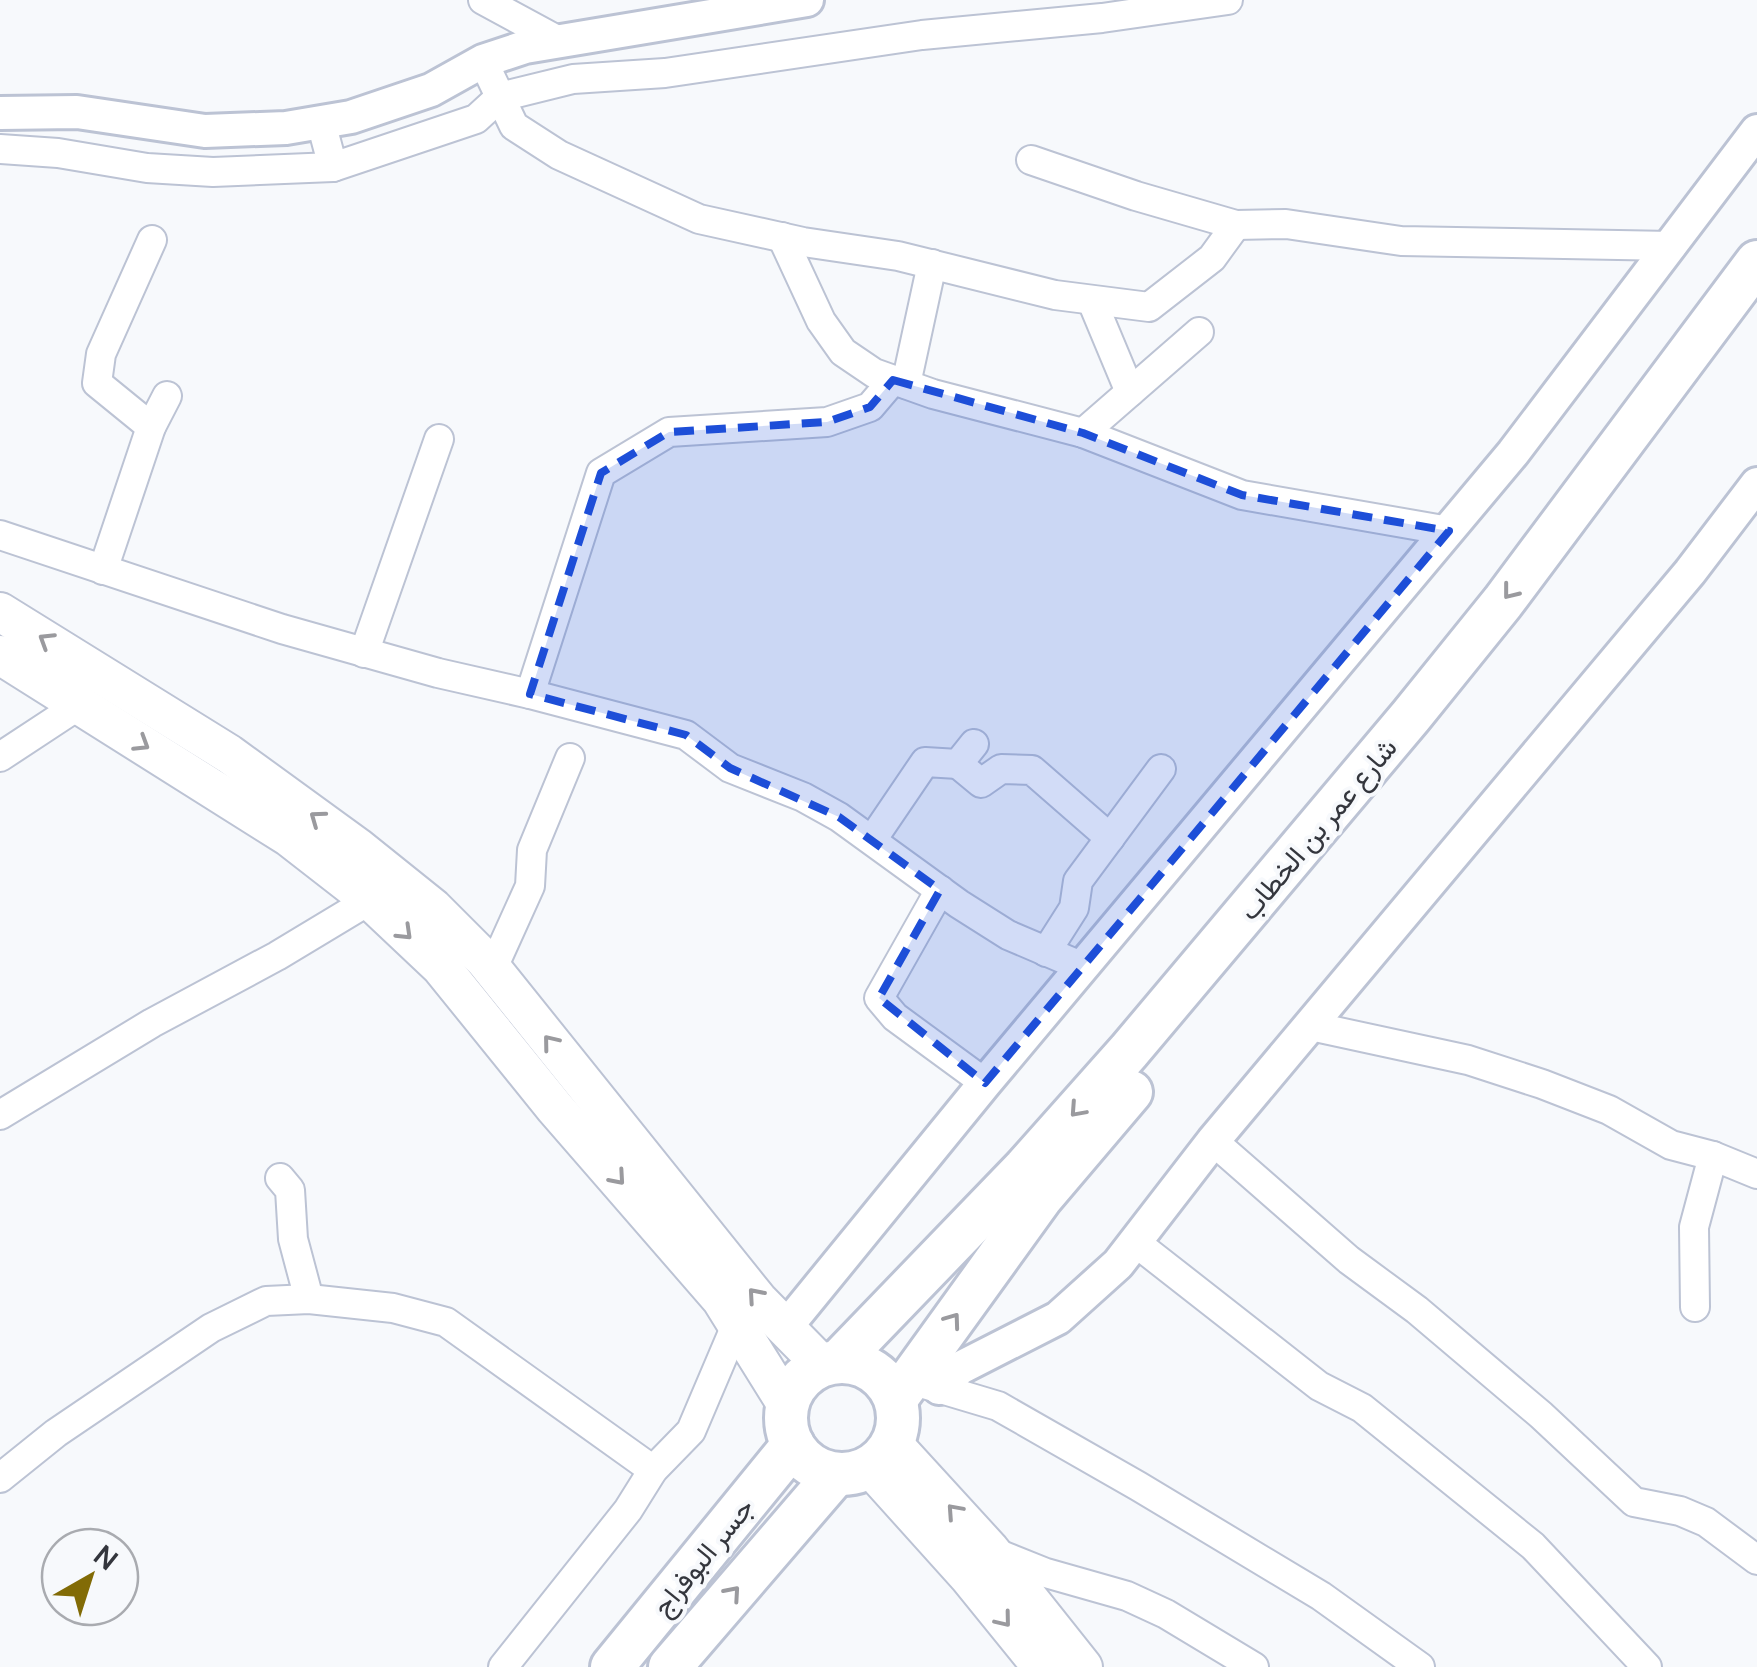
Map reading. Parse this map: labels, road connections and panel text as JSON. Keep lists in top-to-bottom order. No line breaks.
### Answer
{"streets":{"main road":["شارع عمر بن الخطاب","جسر البوفراج"]},"crossings":[["شارع عمر بن الخطاب","جسر البوفراج"]],"north":"top right"}
